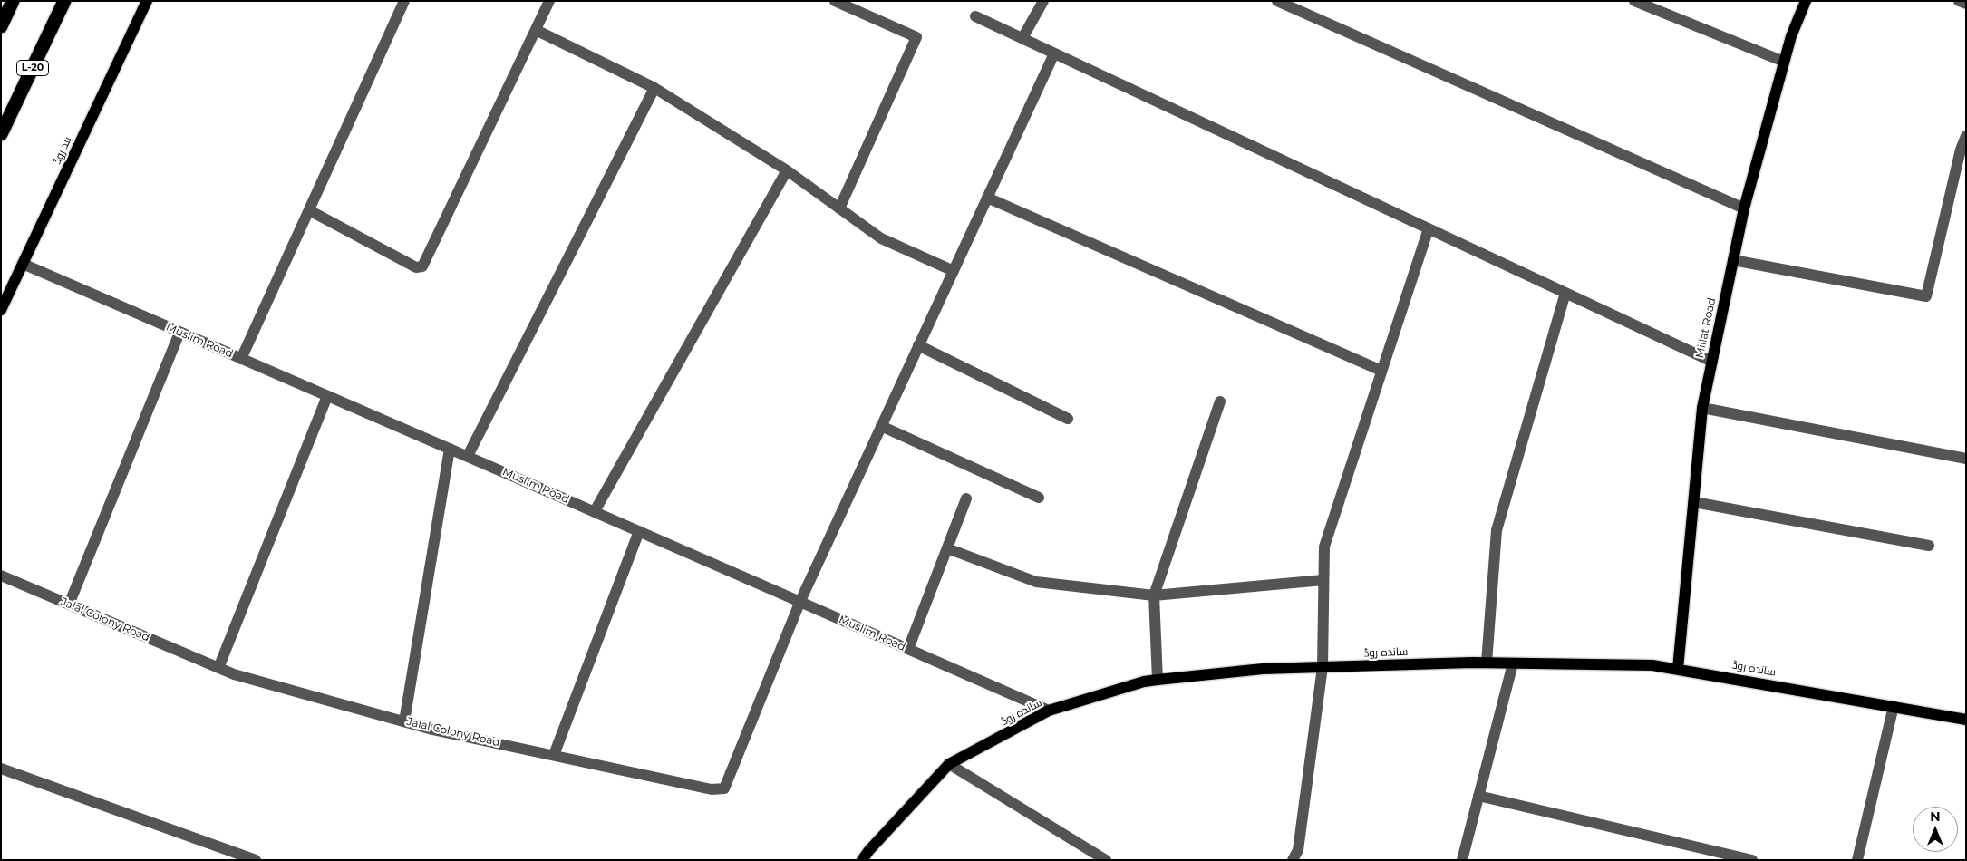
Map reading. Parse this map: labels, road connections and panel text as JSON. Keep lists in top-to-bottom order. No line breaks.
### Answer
{"streets":{"highway":["L-20"],"main road":["بند روڈ","Millat Road","ساندہ روڈ"],"street":["Muslim Road","Jalal Colony Road"]},"crossings":[["بند روڈ","Muslim Road"],["Millat Road","ساندہ روڈ"],["Muslim Road","Jalal Colony Road"],["Muslim Road","ساندہ روڈ"]],"north":"top"}
